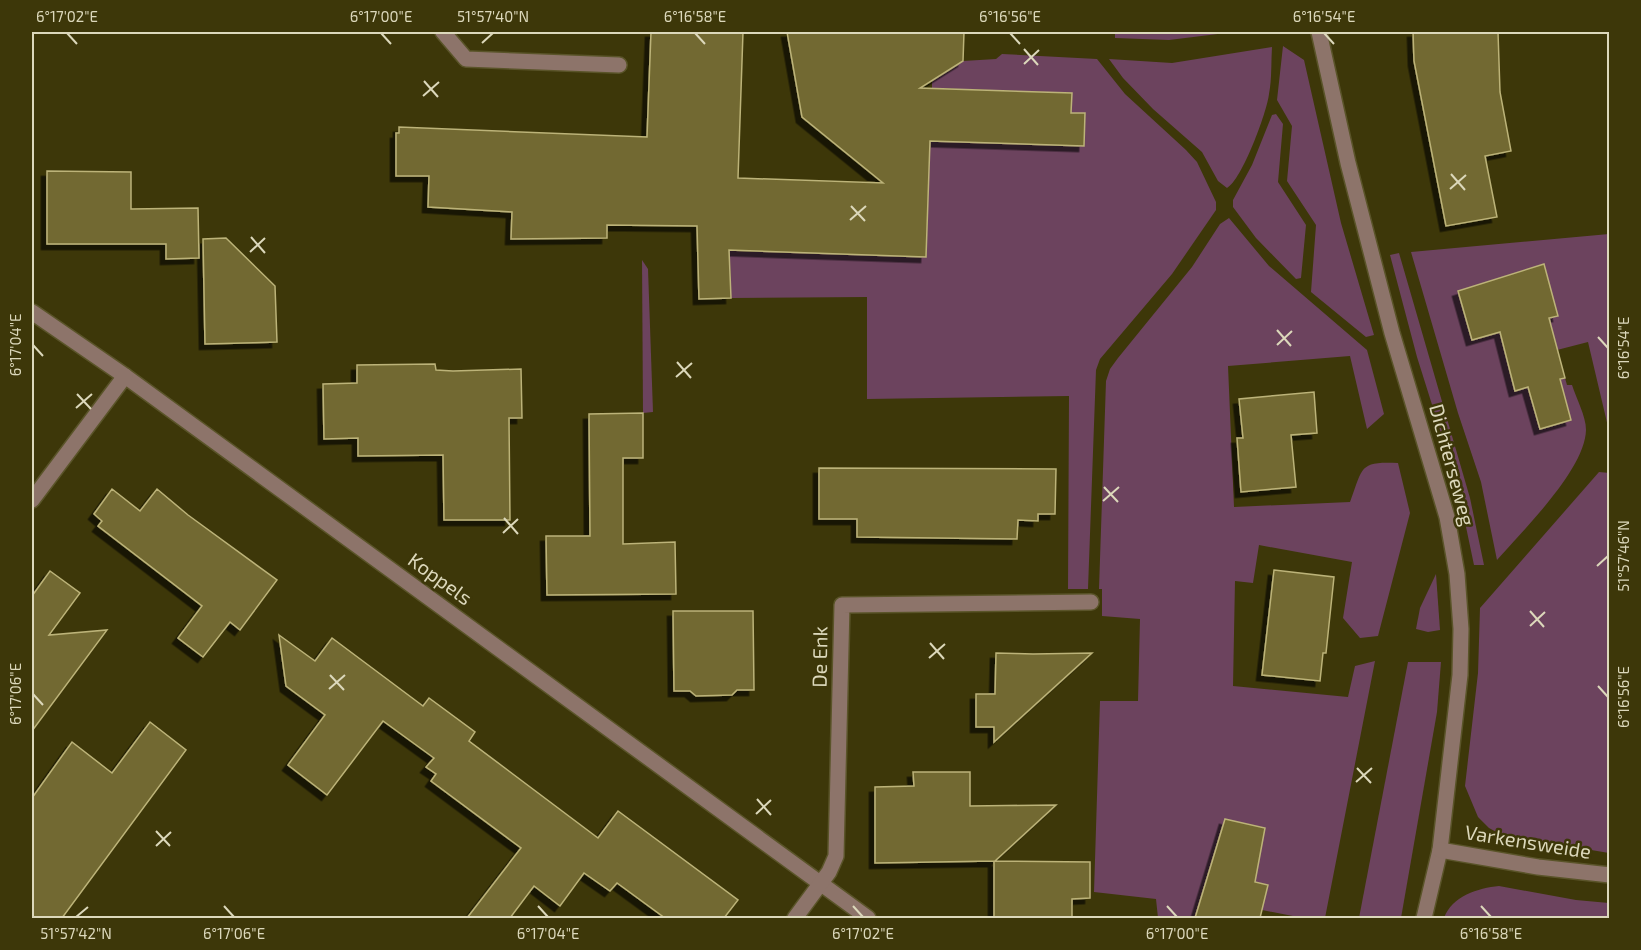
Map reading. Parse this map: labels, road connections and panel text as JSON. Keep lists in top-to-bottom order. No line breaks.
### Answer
{"streets":{"street":["Dichterseweg","Koppels","De Enk","Varkensweide"]},"crossings":[["Dichterseweg","Varkensweide"],["Koppels","De Enk"]],"coordinates":["6°17'02\"E","6°17'00\"E","51°57'40\"N","6°16'58\"E","6°16'56\"E","6°16'54\"E","6°17'04\"E","51°57'46\"N","6°17'06\"E","51°57'42\"N"]}
